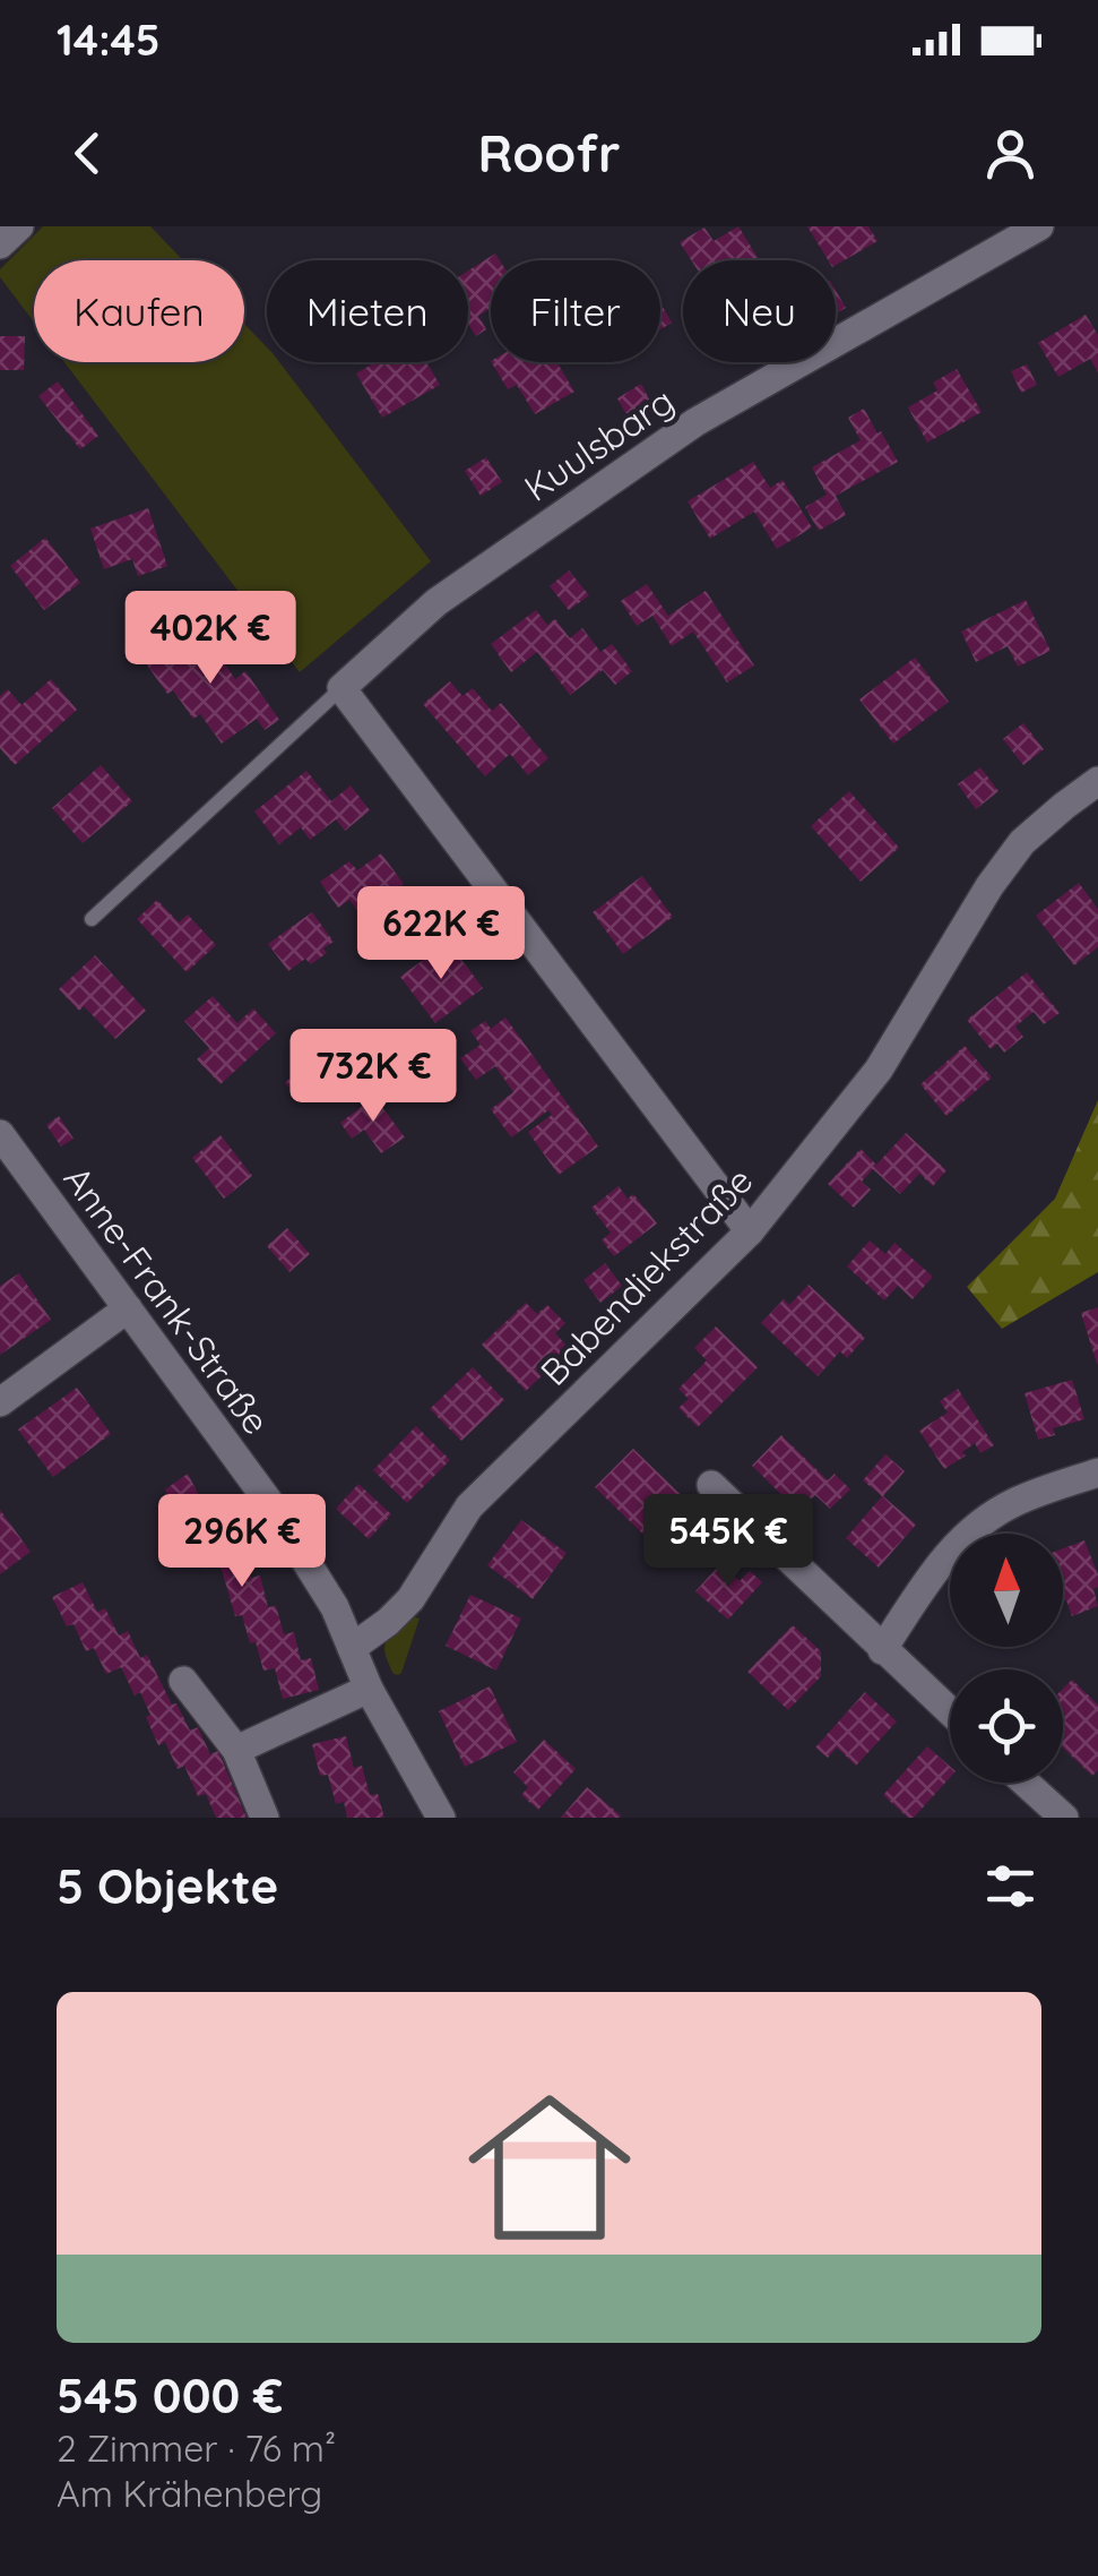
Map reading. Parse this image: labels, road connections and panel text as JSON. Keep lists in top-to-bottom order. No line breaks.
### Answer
{"streets":{"street":["Kuulsbarg","Babendiekstraße","Anne-Frank-Straße"]},"crossings":[["Babendiekstraße","Anne-Frank-Straße"]],"north":"top","page":{"status":"14:45","header":"Roofr","chip":["Kaufen","Mieten","Filter","Neu"],"price":["402K €","622K €","732K €","296K €","545K €"],"heading":"5 Objekte","list":[{"name":"545 000 €","note":"2 Zimmer · 76 m² · Am Krähenberg"}]}}
